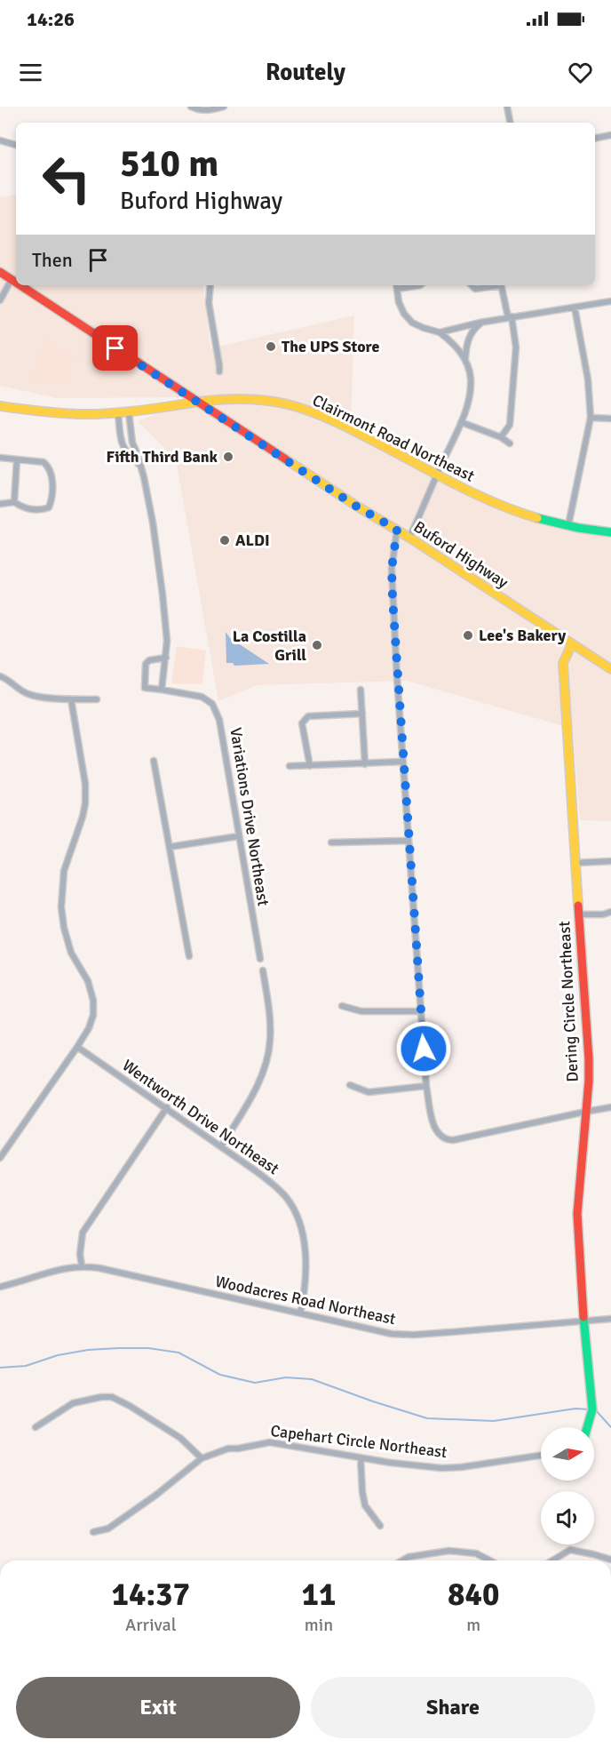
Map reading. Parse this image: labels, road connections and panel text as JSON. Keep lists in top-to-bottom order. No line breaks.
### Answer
{"streets":{"main road":["Clairmont Road Northeast","Buford Highway","Dering Circle Northeast"],"street":["Variations Drive Northeast","Wentworth Drive Northeast","Woodacres Road Northeast","Capehart Circle Northeast"]},"crossings":[["Clairmont Road Northeast","Buford Highway"],["Buford Highway","Dering Circle Northeast"],["Wentworth Drive Northeast","Woodacres Road Northeast"]],"places":["The UPS Store","Fifth Third Bank","ALDI","Lee's Bakery","La Costilla Grill"],"north":"right","page":{"status":"14:26","header":"Routely","turn":["510 m","Buford Highway"],"then":"Then","eta":["14:37","Arrival","11","min","840","m"],"buttons":["Exit","Share"]}}
